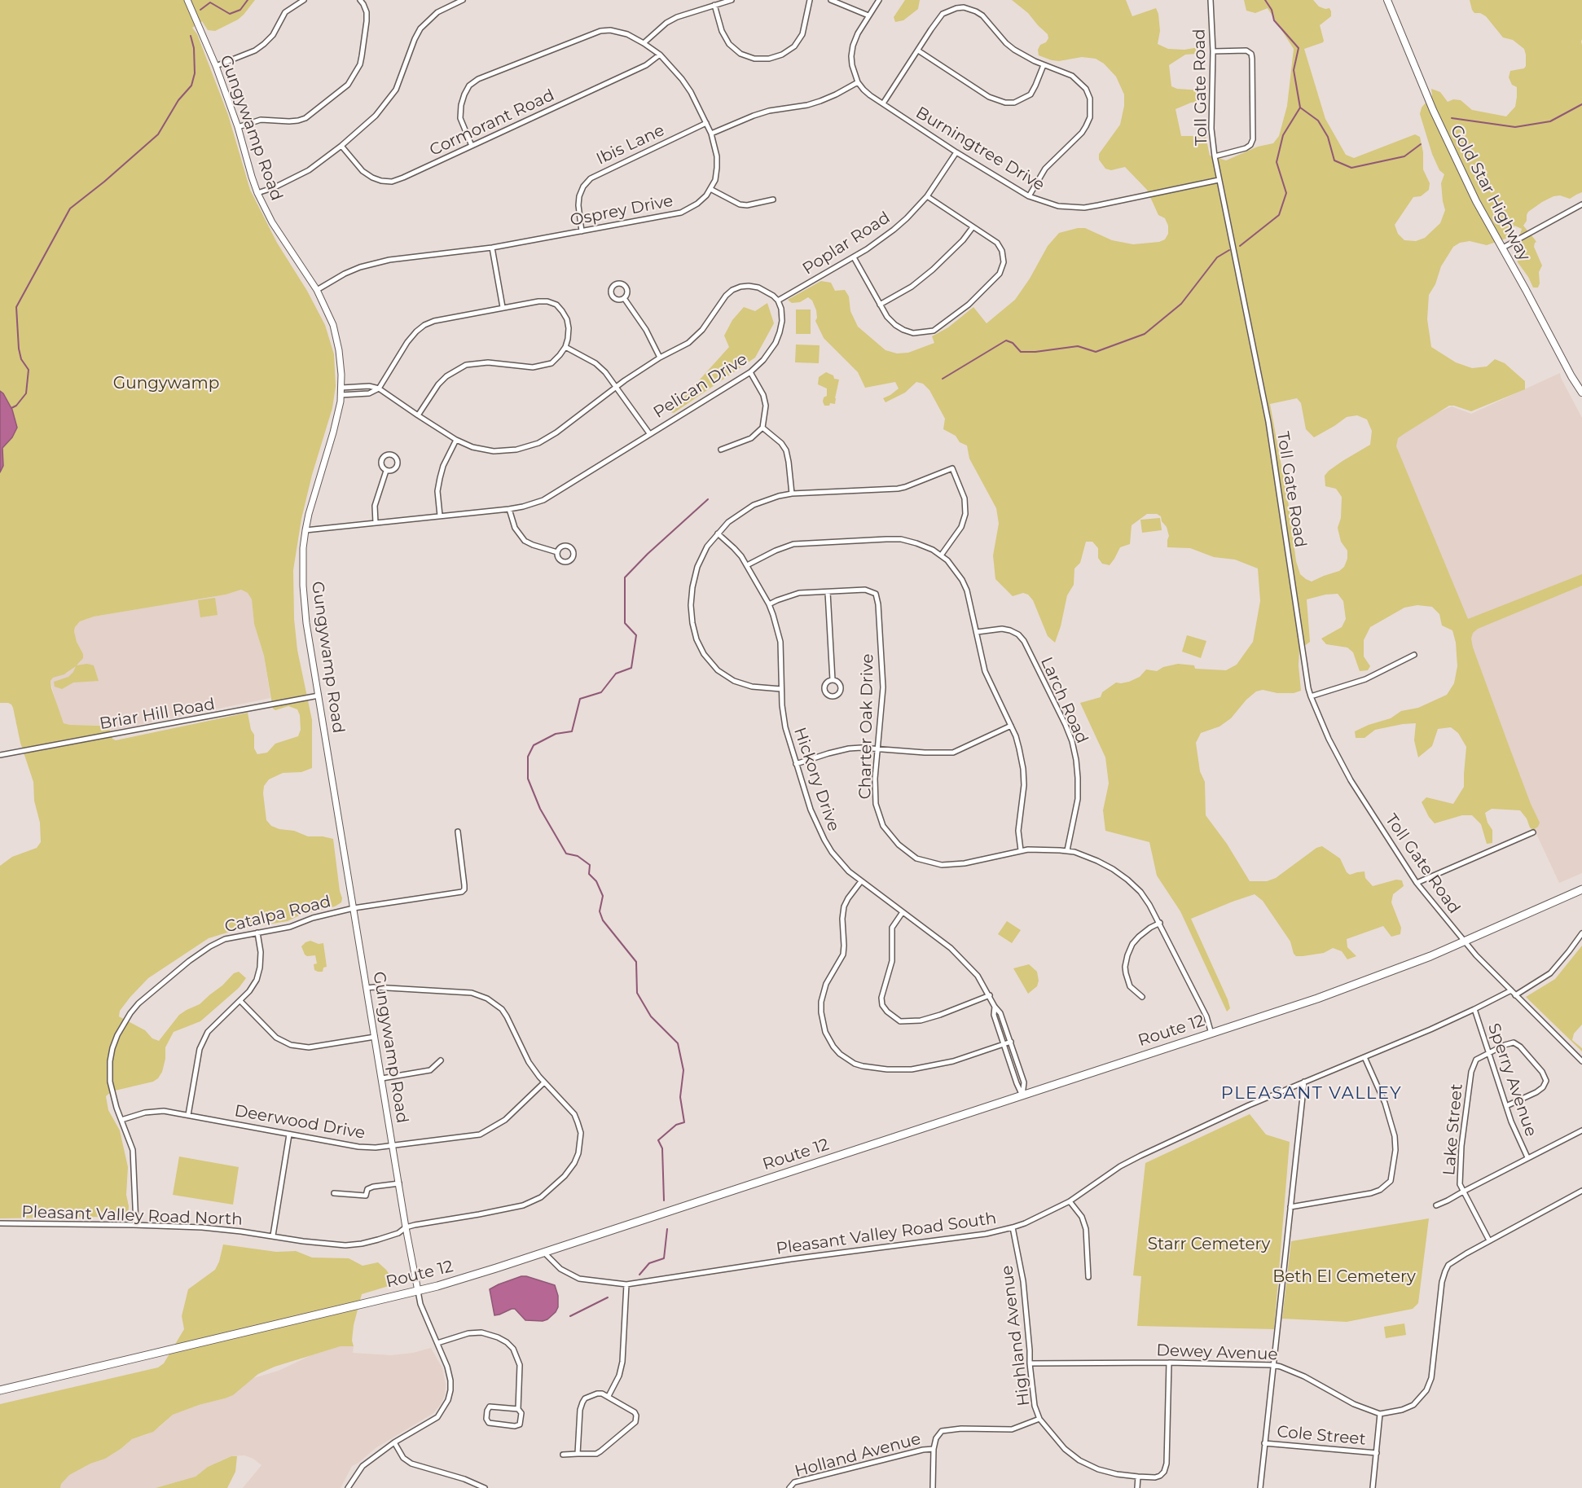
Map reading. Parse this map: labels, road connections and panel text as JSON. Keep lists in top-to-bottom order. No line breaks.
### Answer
{"streets":{"highway":["Route 12"],"main road":["Gold Star Highway"],"street":["Toll Gate Road","Cormorant Road","Gungywamp Road","Ibis Lane","Burningtree Drive","Osprey Drive","Poplar Road","Pelican Drive","Larch Road","Briar Hill Road","Charter Oak Drive","Hickory Drive","Catalpa Road","Sperry Avenue","Deerwood Drive","Lake Street","Pleasant Valley Road North","Pleasant Valley Road South","Highland Avenue","Dewey Avenue","Cole Street","Holland Avenue"]},"crossings":[["Toll Gate Road","Burningtree Drive"],["Toll Gate Road","Route 12"],["Toll Gate Road","Pleasant Valley Road South"],["Cormorant Road","Osprey Drive"],["Gungywamp Road","Osprey Drive"],["Gungywamp Road","Pelican Drive"],["Gungywamp Road","Briar Hill Road"],["Gungywamp Road","Catalpa Road"],["Gungywamp Road","Route 12"],["Gungywamp Road","Deerwood Drive"],["Gungywamp Road","Pleasant Valley Road North"],["Ibis Lane","Osprey Drive"],["Burningtree Drive","Poplar Road"],["Poplar Road","Pelican Drive"],["Larch Road","Charter Oak Drive"],["Charter Oak Drive","Route 12"],["Hickory Drive","Route 12"],["Catalpa Road","Deerwood Drive"],["Catalpa Road","Pleasant Valley Road North"],["Route 12","Pleasant Valley Road South"],["Sperry Avenue","Lake Street"],["Sperry Avenue","Pleasant Valley Road South"],["Deerwood Drive","Pleasant Valley Road North"],["Pleasant Valley Road South","Highland Avenue"],["Highland Avenue","Dewey Avenue"]],"districts":["PLEASANT VALLEY"],"parks":["Gungywamp","Starr Cemetery","Beth El Cemetery"]}
